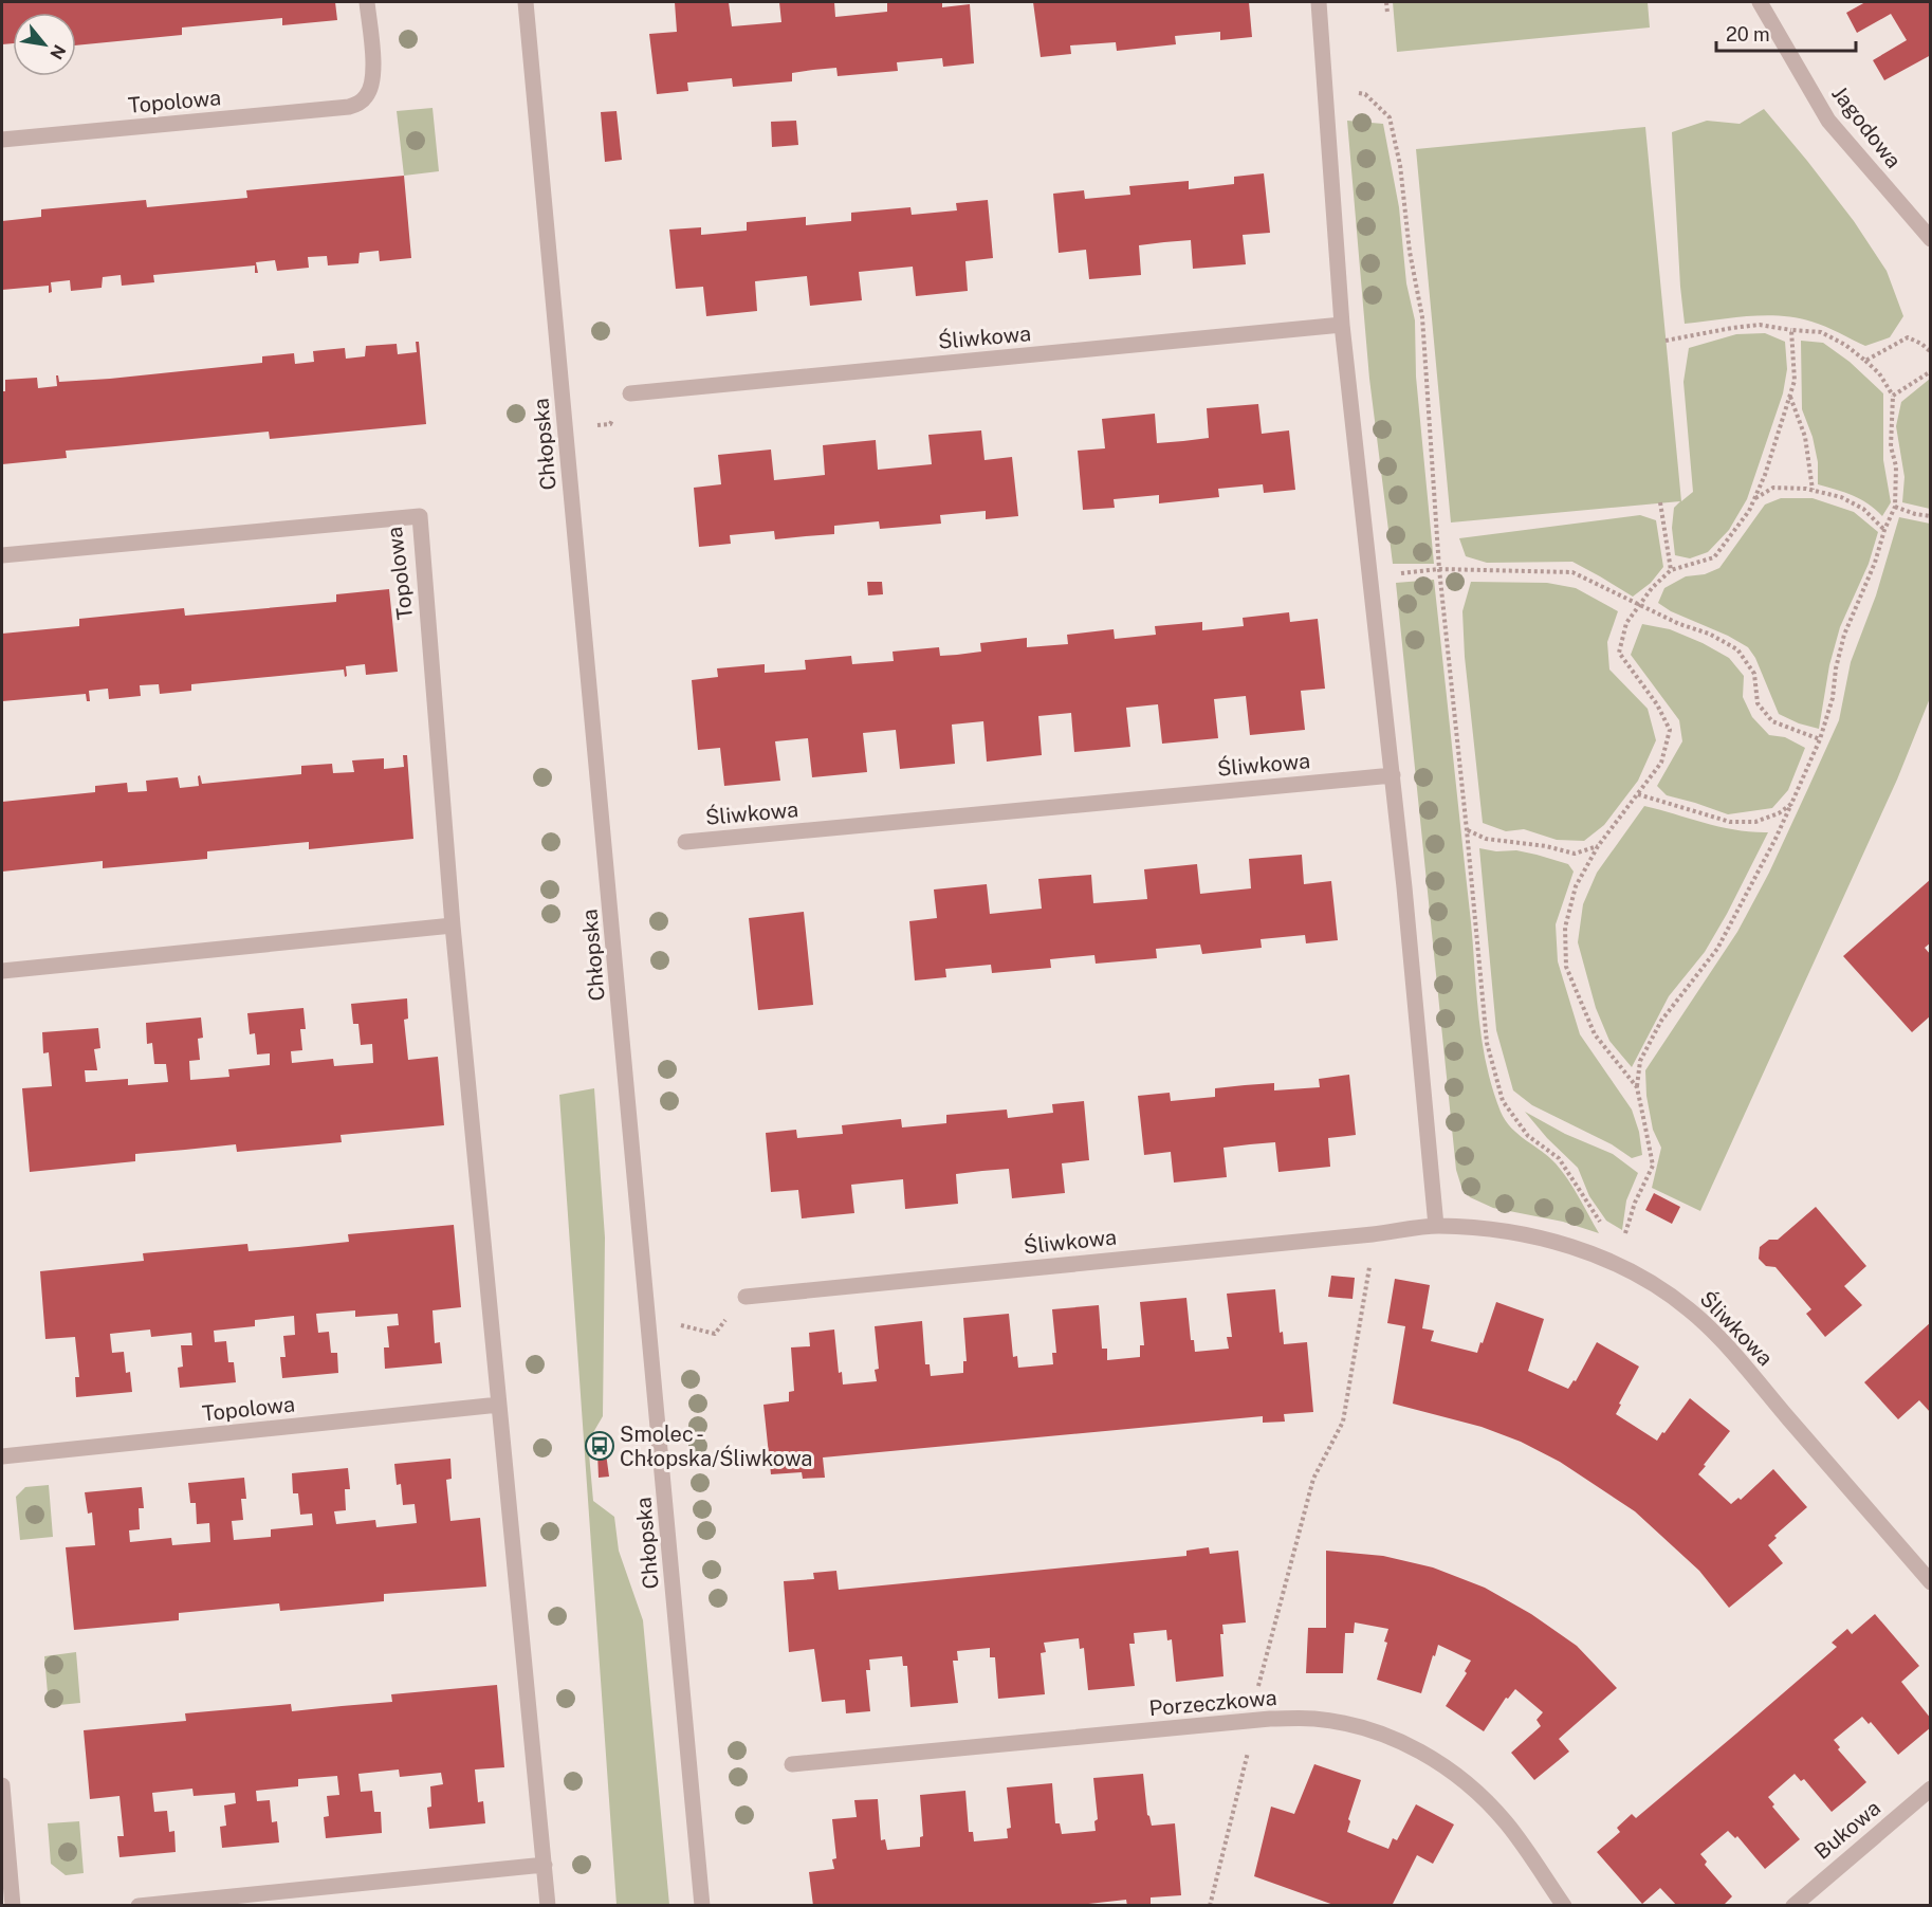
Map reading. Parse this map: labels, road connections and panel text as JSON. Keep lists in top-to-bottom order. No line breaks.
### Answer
{"streets":{"street":["Topolowa","Jagodowa","Śliwkowa","Chłopska","Porzeczkowa","Bukowa"]},"places":{"bus stop":["Smolec - Chłopska/Śliwkowa"]},"scale_bar":"20 m","north":"bottom right"}
